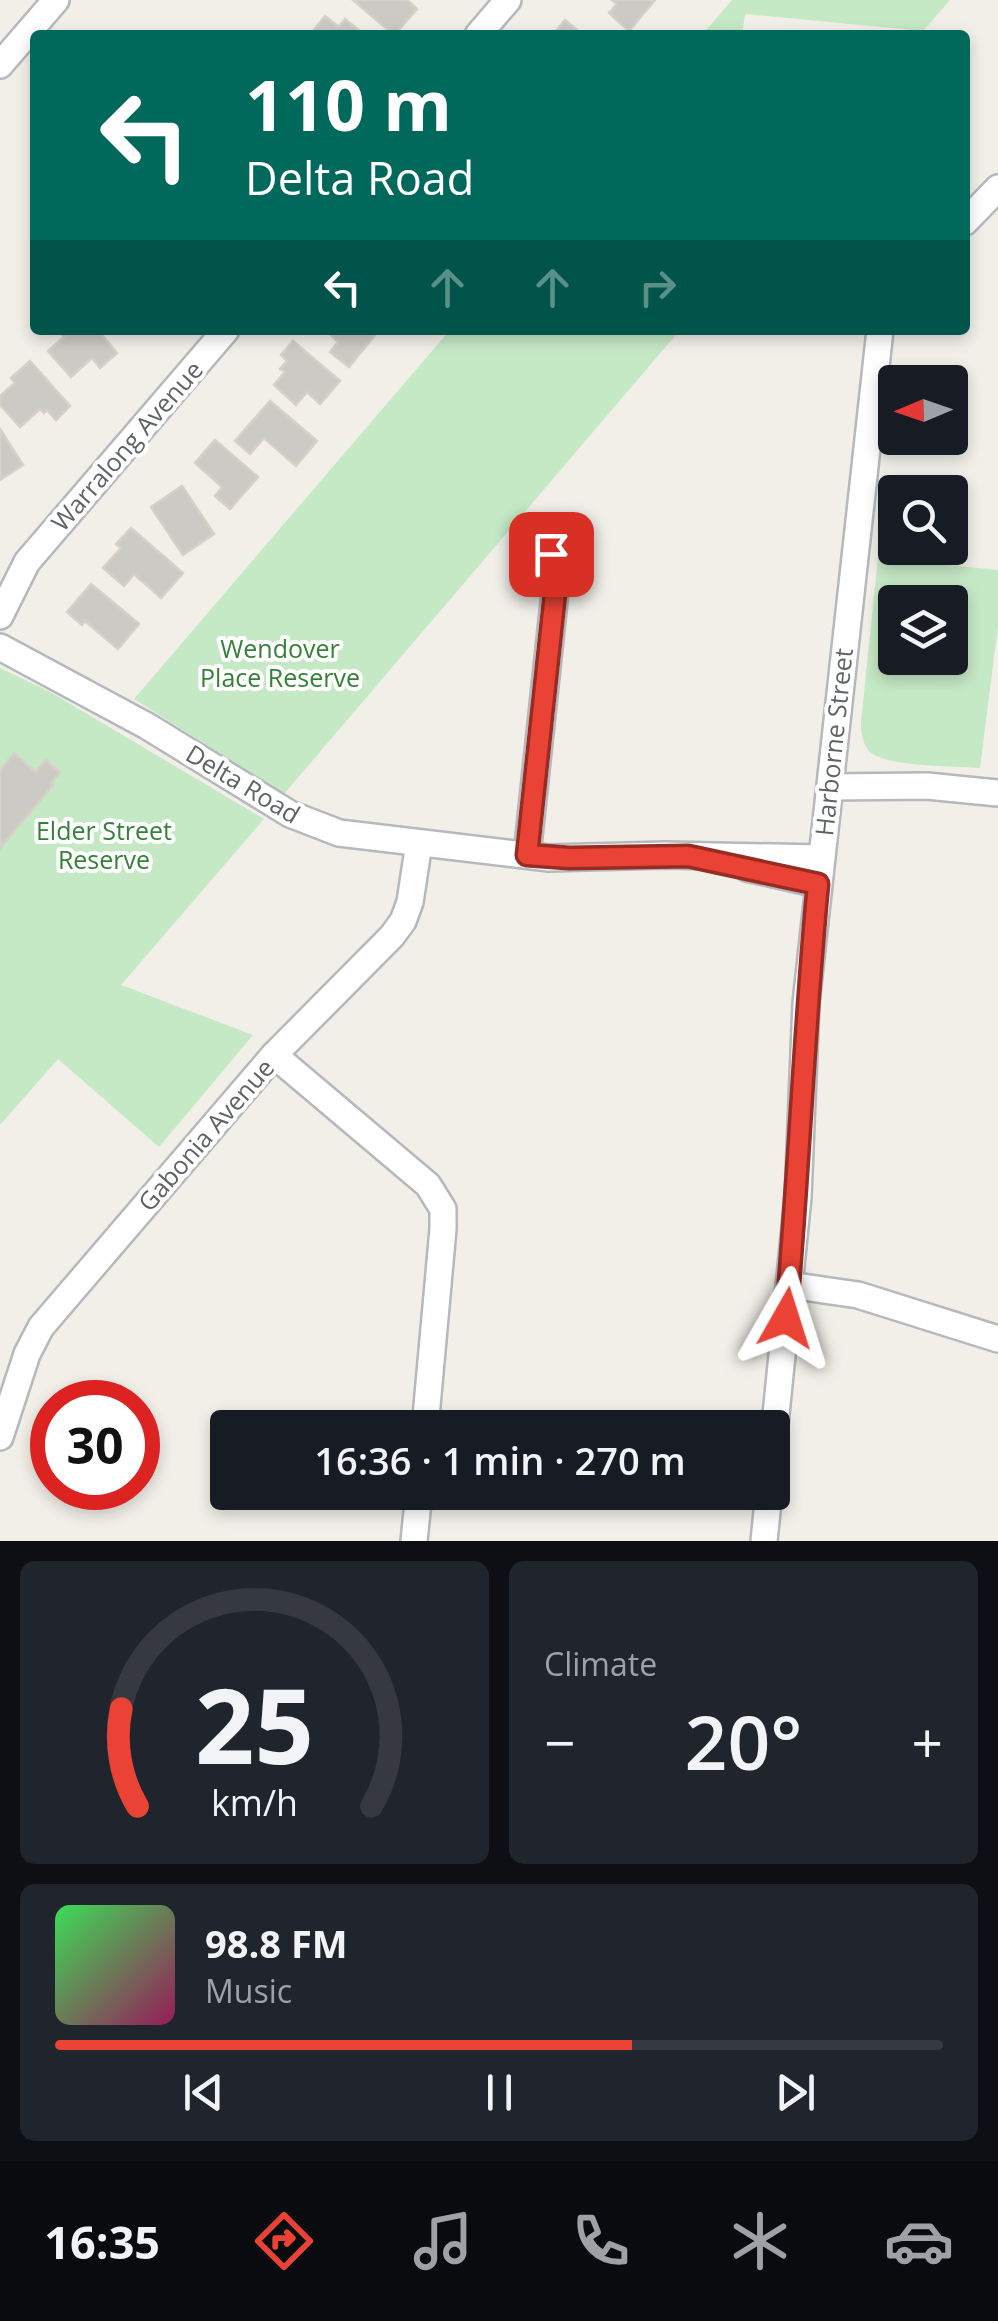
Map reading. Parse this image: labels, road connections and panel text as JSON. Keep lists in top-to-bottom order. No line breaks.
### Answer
{"streets":{"street":["Warralong Avenue","Harborne Street","Delta Road","Gabonia Avenue"]},"crossings":[["Harborne Street","Delta Road"],["Delta Road","Gabonia Avenue"]],"parks":["Wendover Place Reserve","Elder Street Reserve"],"north":"left","page":{"turn":["110 m","Delta Road"],"limit":"30","trip":"16:36 · 1 min · 270 m","tile":"Climate","heat":["−","20°","+"],"song":["98.8 FM","Music"],"tabs":"16:35","gauge":["25","km/h"]}}
